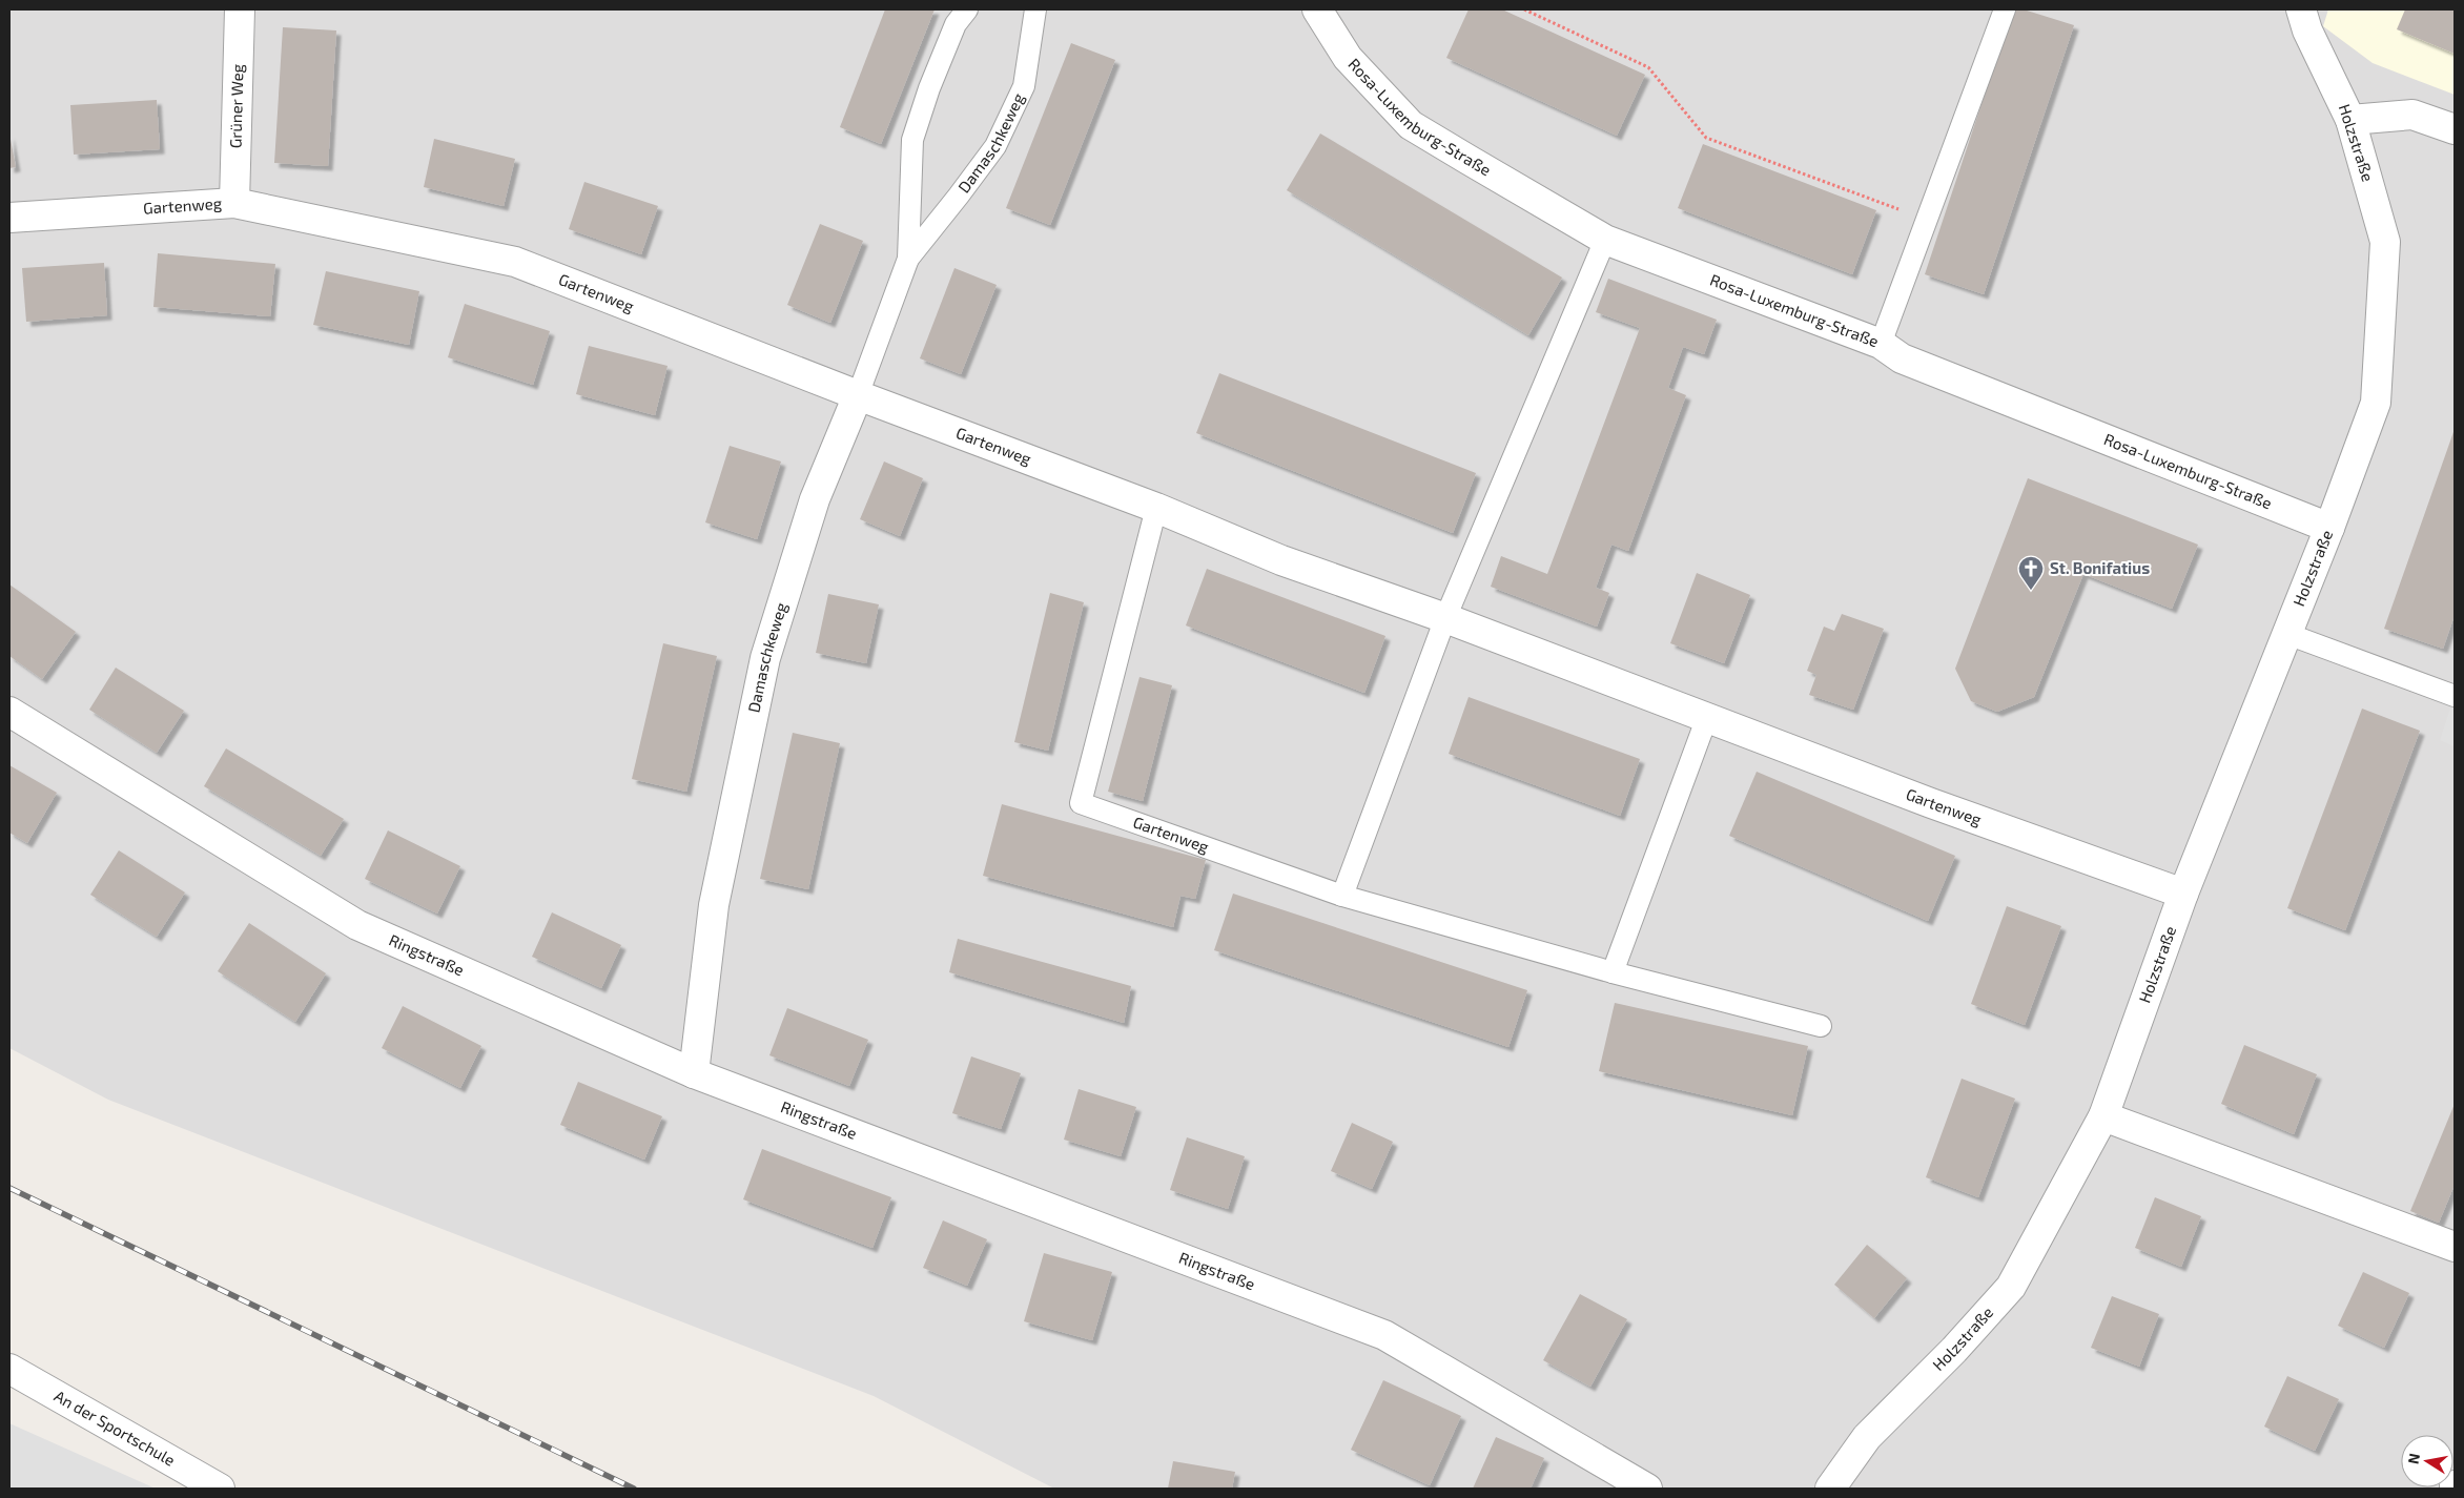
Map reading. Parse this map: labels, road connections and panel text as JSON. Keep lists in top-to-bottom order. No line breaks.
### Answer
{"streets":{"street":["Grüner Weg","Rosa-Luxemburg-Straße","Damaschkeweg","Holzstraße","Gartenweg","Ringstraße","An der Sportschule"]},"crossings":[["Grüner Weg","Gartenweg"],["Rosa-Luxemburg-Straße","Holzstraße"],["Damaschkeweg","Gartenweg"],["Damaschkeweg","Ringstraße"],["Holzstraße","Gartenweg"]],"places":{"church":["St. Bonifatius"]},"north":"left"}
